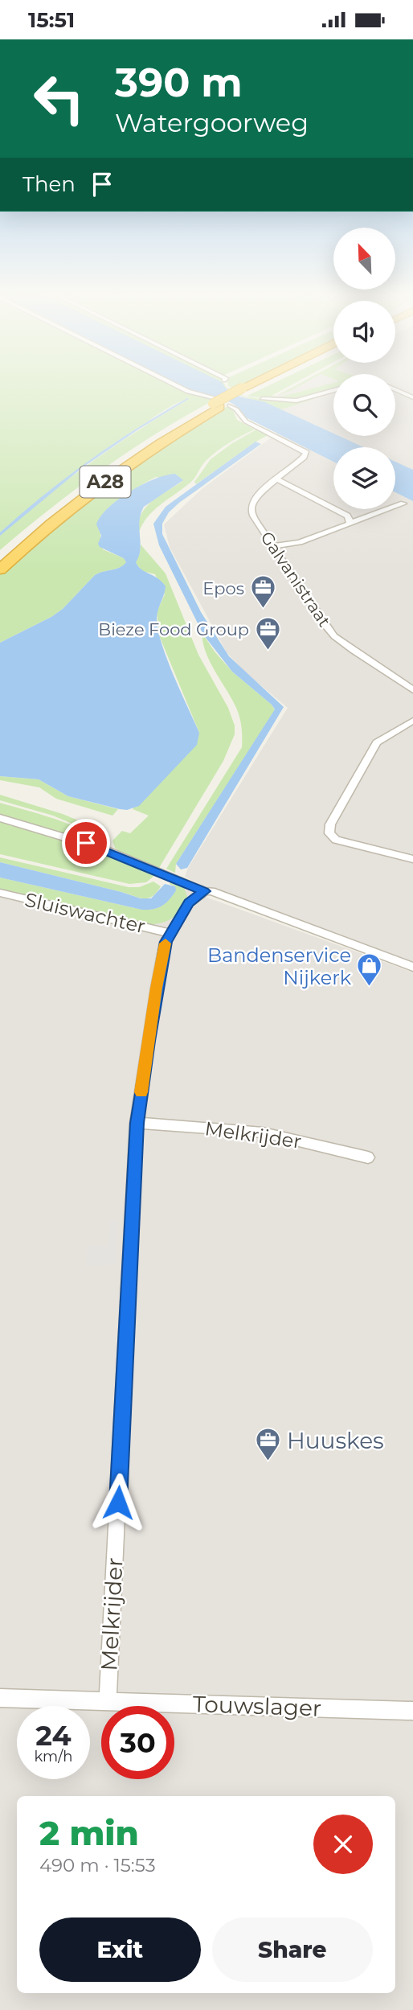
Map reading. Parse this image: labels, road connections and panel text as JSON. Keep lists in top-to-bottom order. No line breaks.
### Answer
{"streets":{"highway":["A28"],"street":["Galvanistraat","Sluiswachter","Melkrijder","Touwslager"]},"crossings":[["A28","Galvanistraat"],["Sluiswachter","Melkrijder"],["Melkrijder","Touwslager"]],"places":{"office":["Epos","Bieze Food Group","Huuskes"],"shop":["Bandenservice Nijkerk"]},"north":"top left","page":{"status":"15:51","turn":["390 m","Watergoorweg"],"then":"Then","speed":"24 km/h","limit":"30","heading":["2 min","490 m · 15:53"],"buttons":["Exit","Share"]}}
